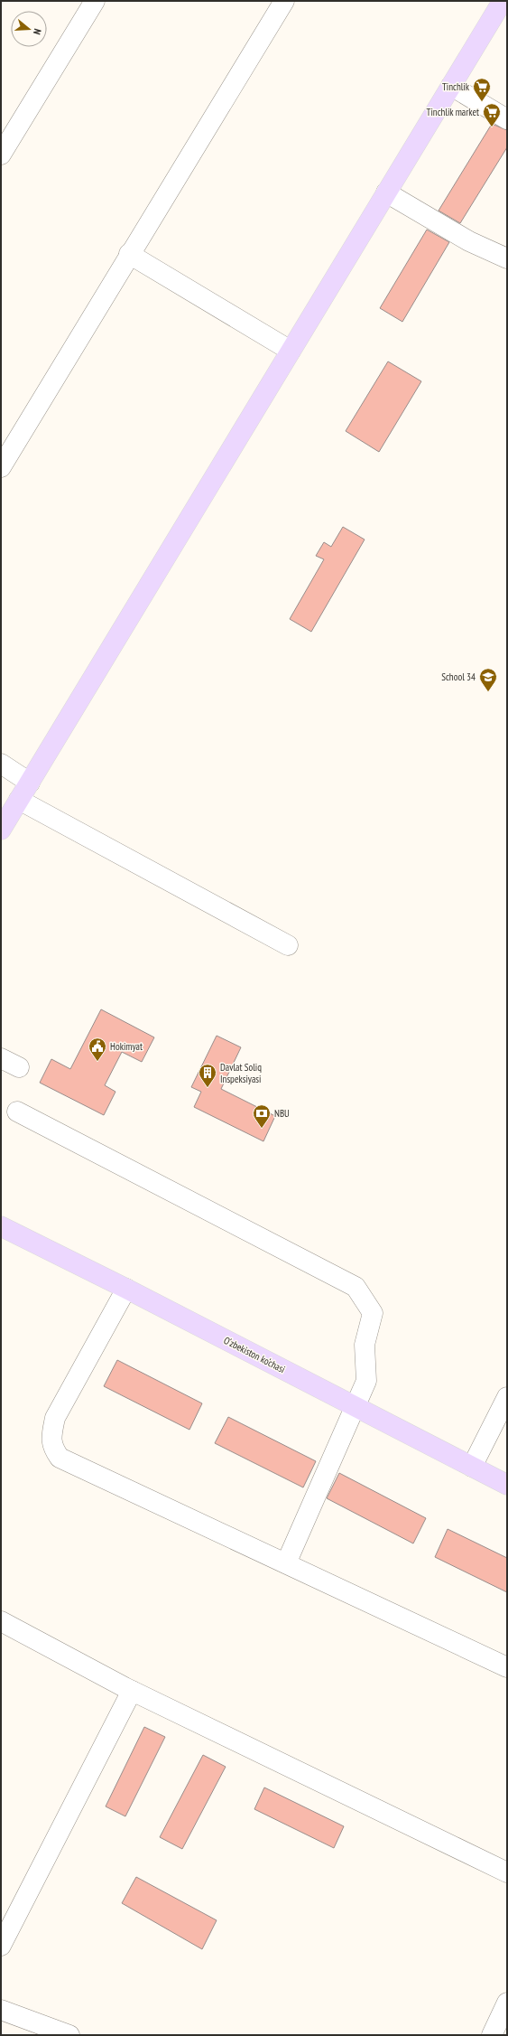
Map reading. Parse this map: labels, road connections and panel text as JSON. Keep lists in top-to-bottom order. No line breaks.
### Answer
{"streets":{"main road":["O‘zbekiston ko‘chasi"]},"places":{"supermarket":["Tinchlik","Tinchlik market"],"school or university":["School 34"],"public building":["Hokimyat"],"building":["Davlat Soliq Inspeksiyasi"],"bank":["NBU"]},"north":"right"}
